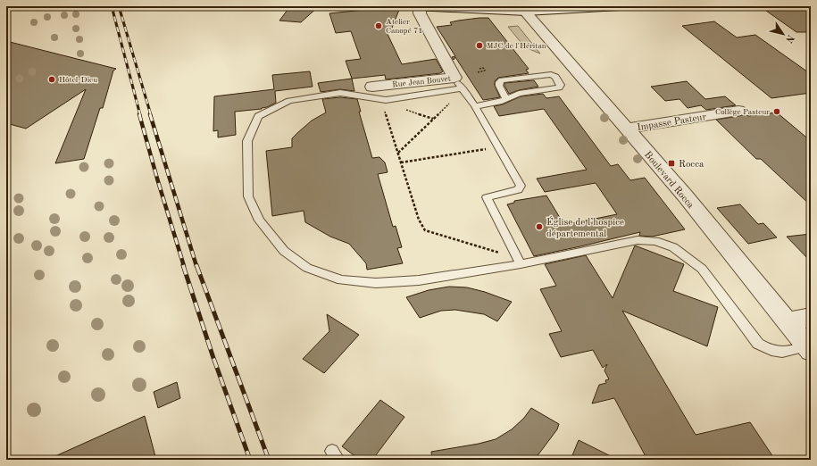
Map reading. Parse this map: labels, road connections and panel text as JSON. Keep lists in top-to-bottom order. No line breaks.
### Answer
{"streets":{"street":["Rue Jean Bouvet","Impasse Pasteur","Boulevard Rocca"]},"crossings":[["Impasse Pasteur","Boulevard Rocca"]],"places":{"other":["Atelier Canopé 71","MJC de l'Héritan","Hôtel-Dieu","Collège Pasteur","Église de l’hospice départemental"],"transit":["Rocca"]},"north":"bottom right"}
